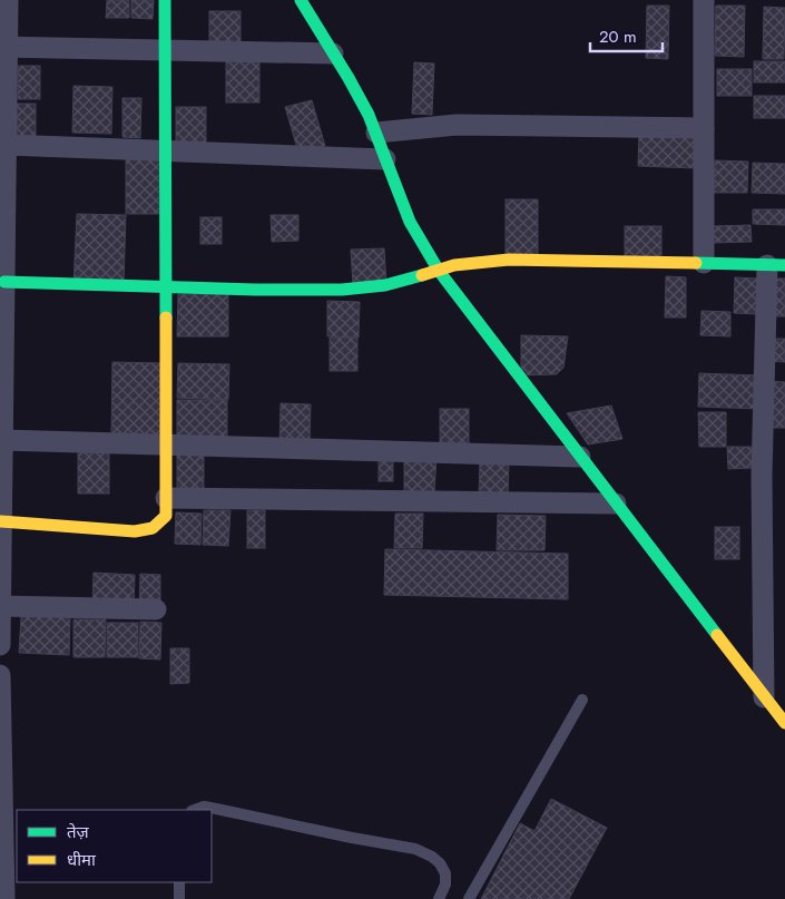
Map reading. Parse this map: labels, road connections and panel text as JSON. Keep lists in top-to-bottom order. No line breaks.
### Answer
{"legend":["तेज़","धीमा"],"scale_bar":"20 m"}
